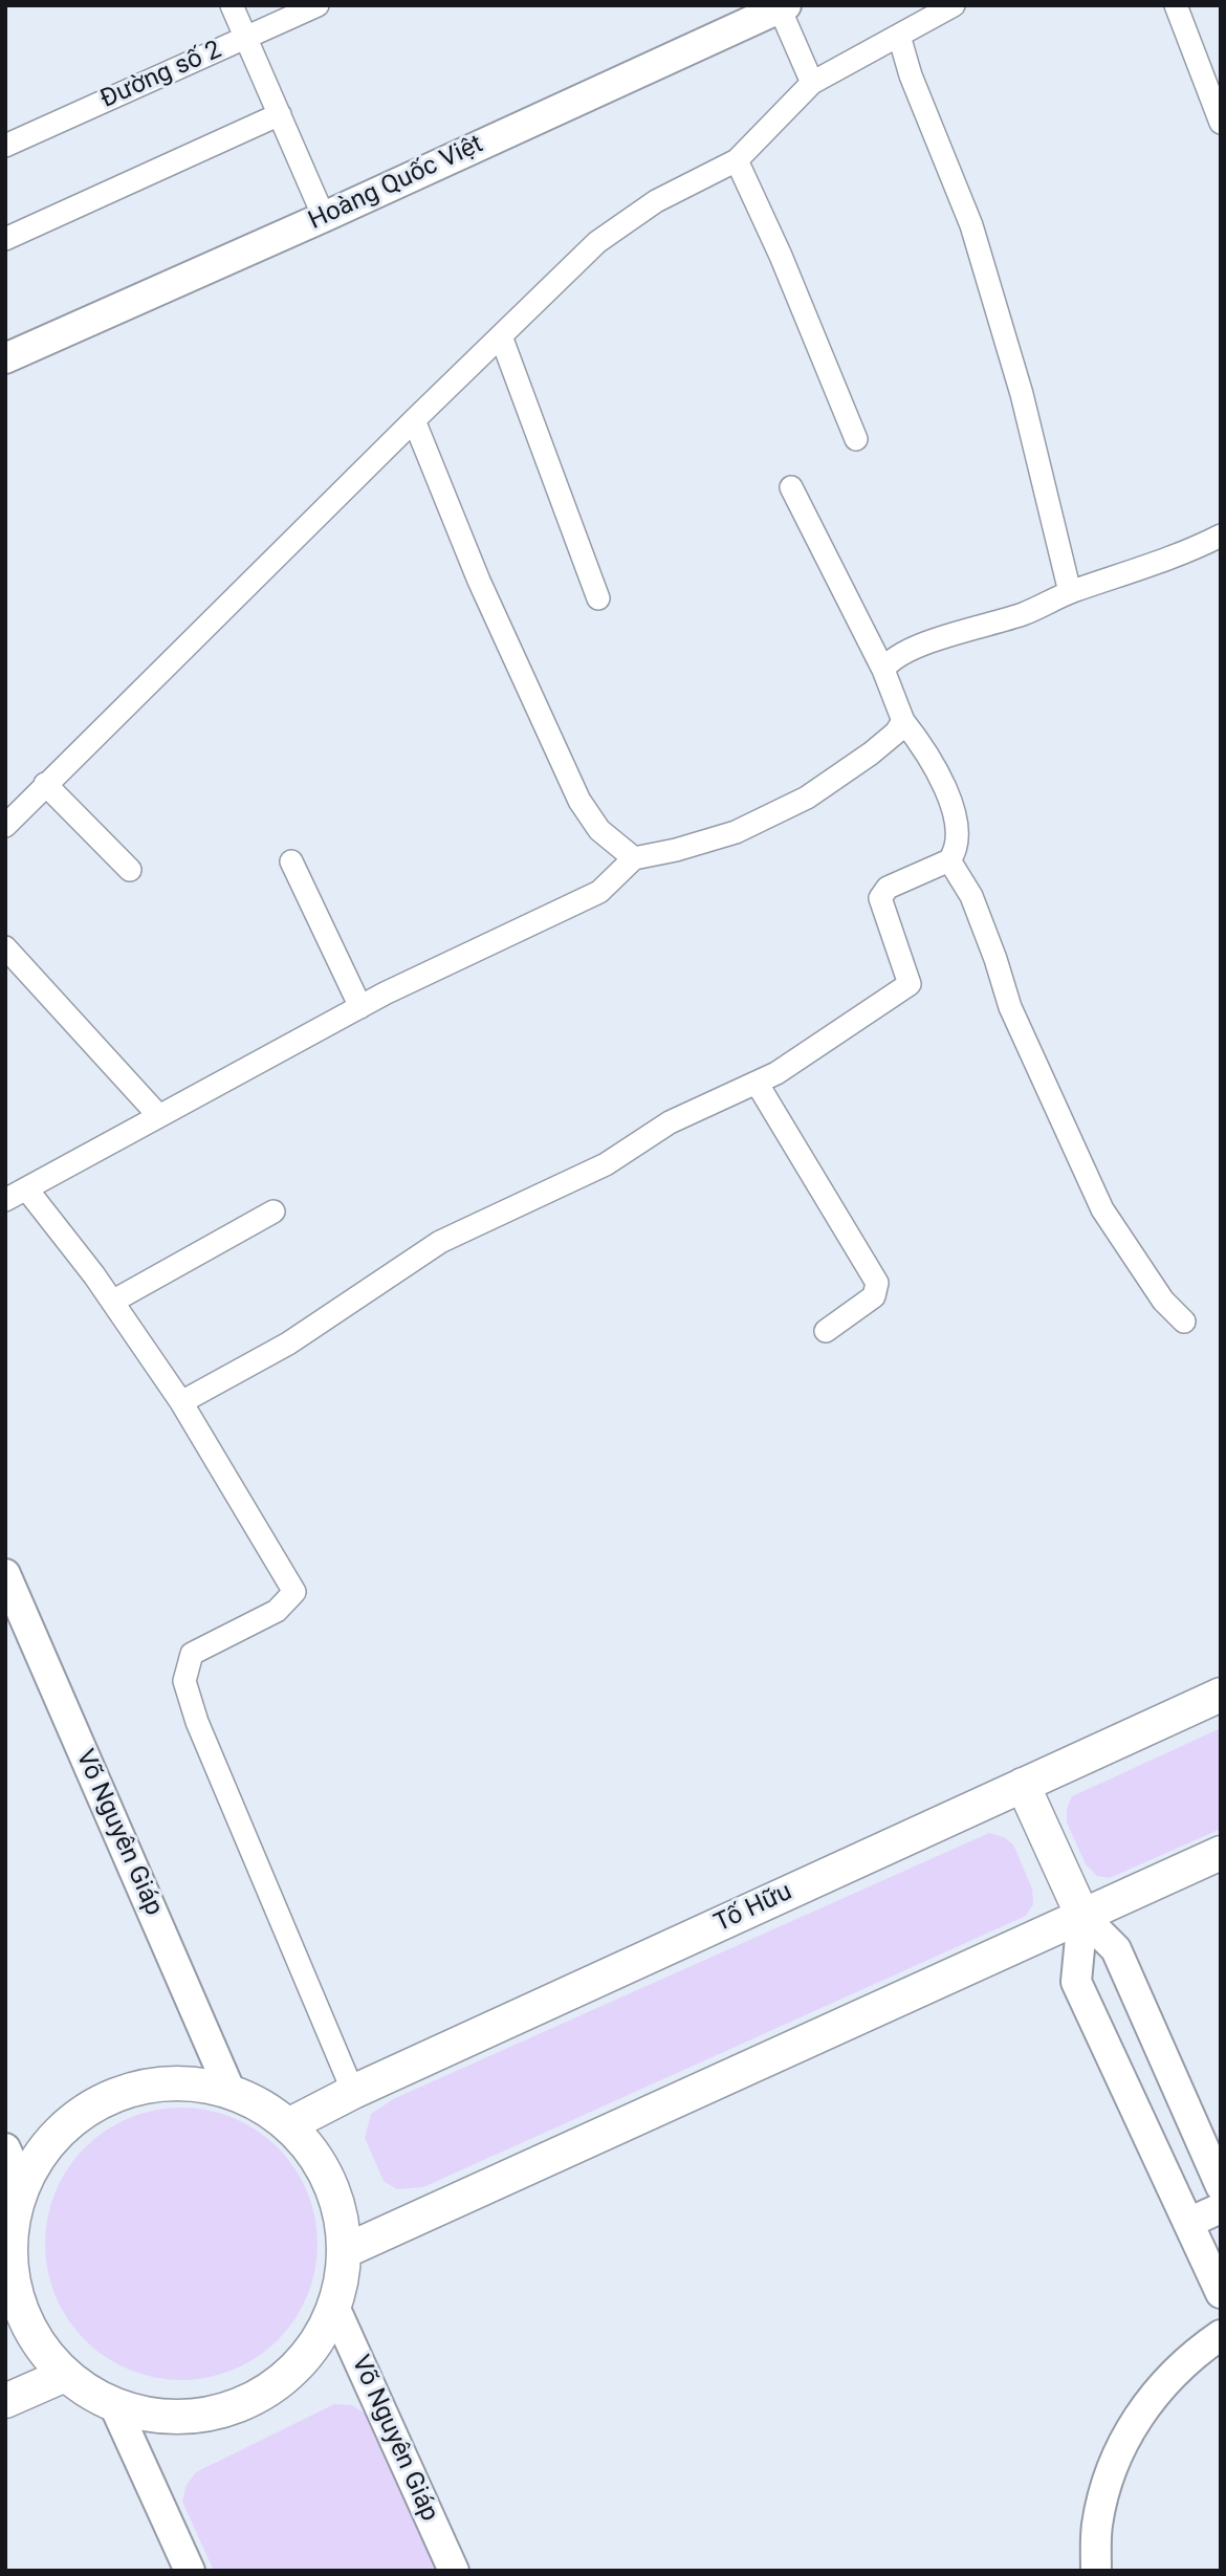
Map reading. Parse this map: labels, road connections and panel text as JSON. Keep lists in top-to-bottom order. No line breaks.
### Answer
{"streets":{"main road":["Tố Hữu"],"street":["Đường số 2","Hoàng Quốc Việt","Võ Nguyên Giáp"]}}
